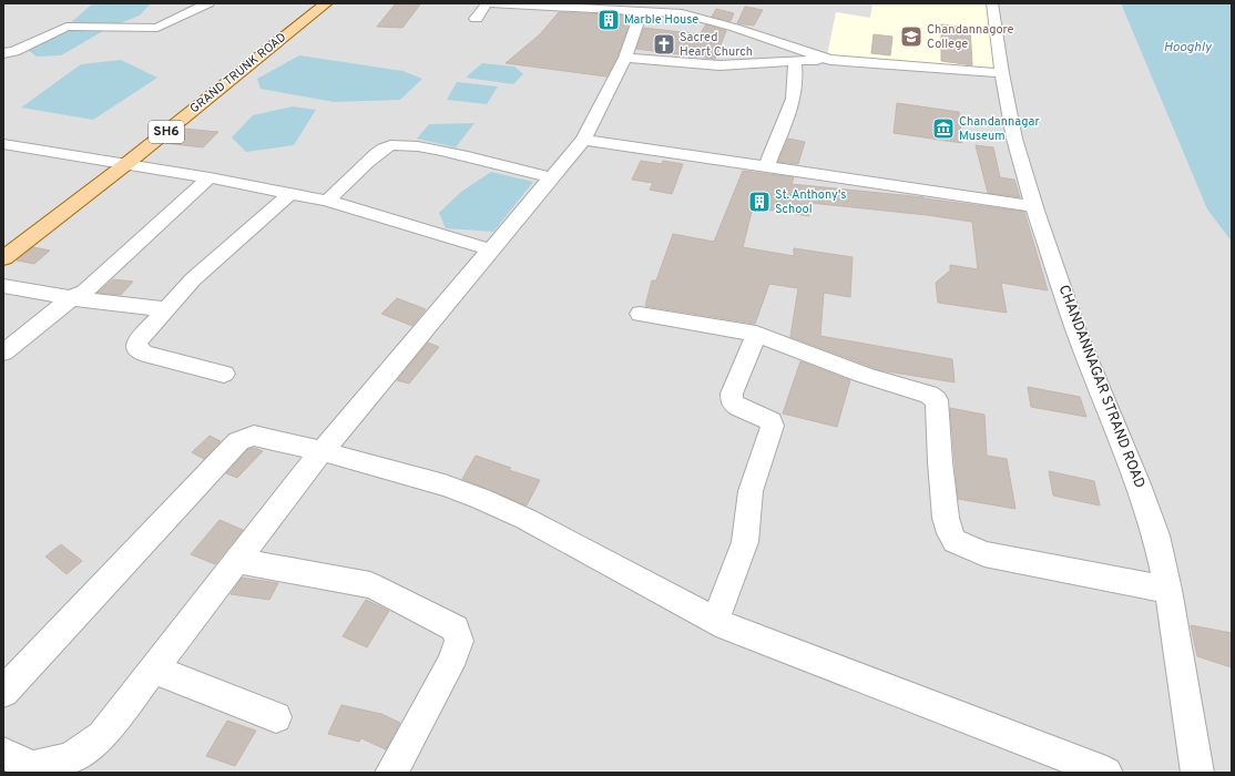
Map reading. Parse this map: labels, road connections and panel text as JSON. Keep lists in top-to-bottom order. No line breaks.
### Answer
{"streets":{"main road":["GRAND TRUNK ROAD","SH6"],"street":["CHANDANNAGAR STRAND ROAD"]},"water":["Hooghly"],"places":{"building":["Marble House","St. Anthony's School"],"school or university":["Chandannagore College"],"church":["Sacred Heart Church"],"museum":["Chandannagar Museum"]}}
